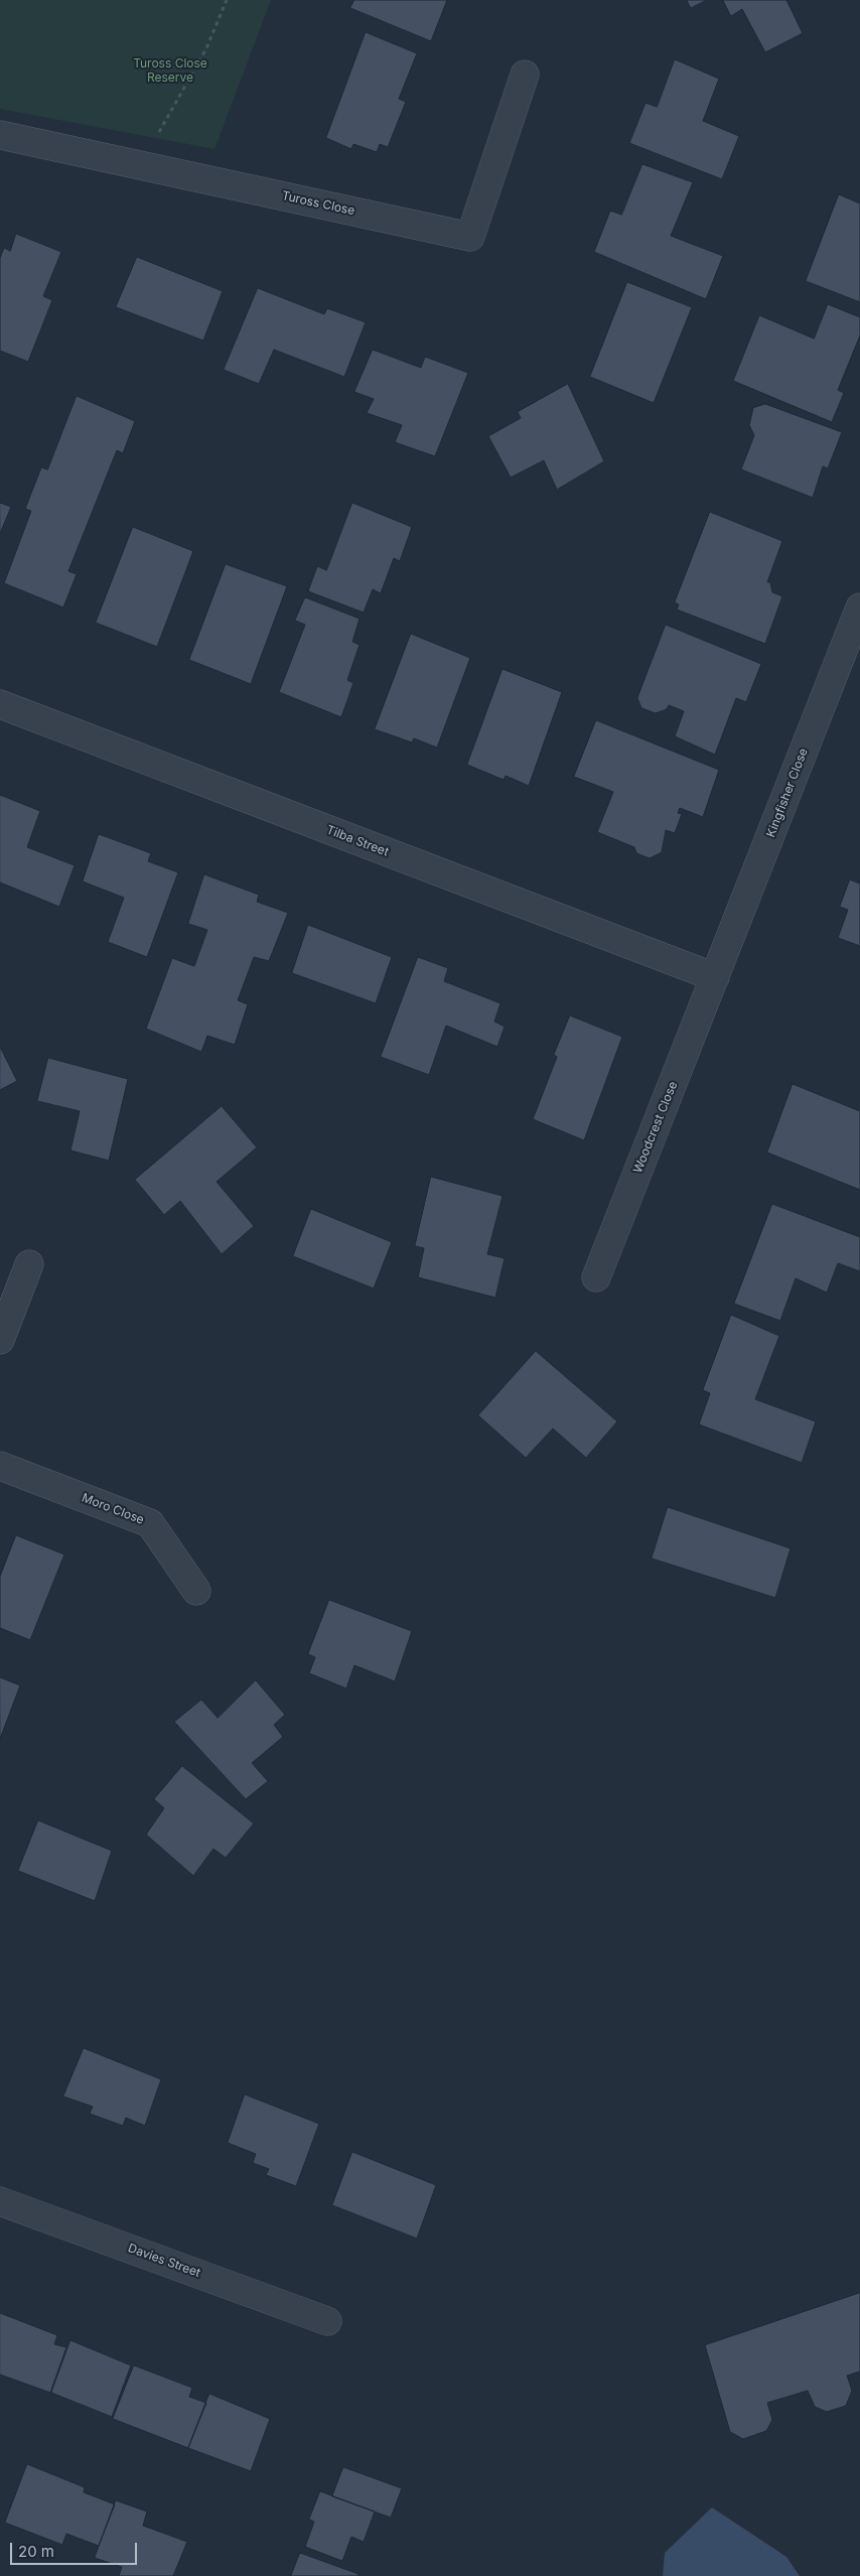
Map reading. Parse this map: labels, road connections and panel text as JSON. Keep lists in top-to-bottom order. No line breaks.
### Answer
{"streets":{"street":["Tuross Close","Kingfisher Close","Tilba Street","Woodcrest Close","Moro Close","Davies Street"]},"crossings":[["Kingfisher Close","Tilba Street"],["Kingfisher Close","Woodcrest Close"],["Tilba Street","Woodcrest Close"]],"parks":["Tuross Close Reserve"],"scale_bar":"20 m"}
